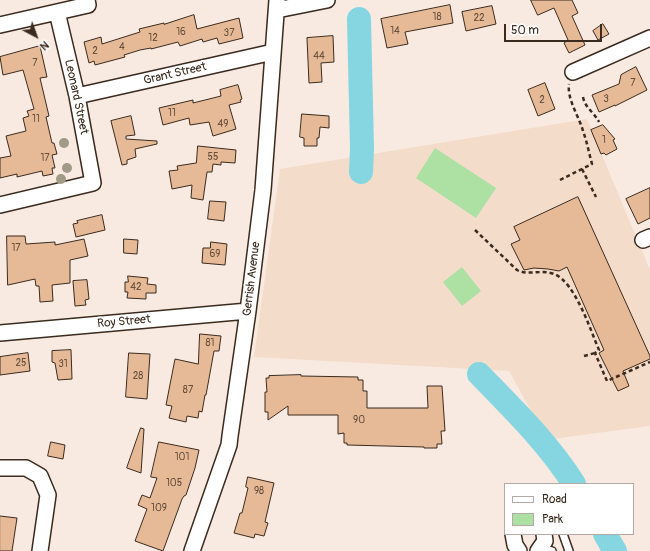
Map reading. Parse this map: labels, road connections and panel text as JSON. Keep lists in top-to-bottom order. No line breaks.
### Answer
{"streets":{"street":["Grant Street","Leonard Street","Gerrish Avenue","Roy Street"]},"crossings":[["Grant Street","Leonard Street"],["Grant Street","Gerrish Avenue"],["Gerrish Avenue","Roy Street"]],"house_numbers":["18","22","14","16","37","12","4","2","44","7","7","3","2","11","11","49","1","55","17","17","69","42","81","25","31","28","87","90","101","105","98","109"],"legend":["Road","Park"],"scale_bar":"50 m","north":"bottom right"}
